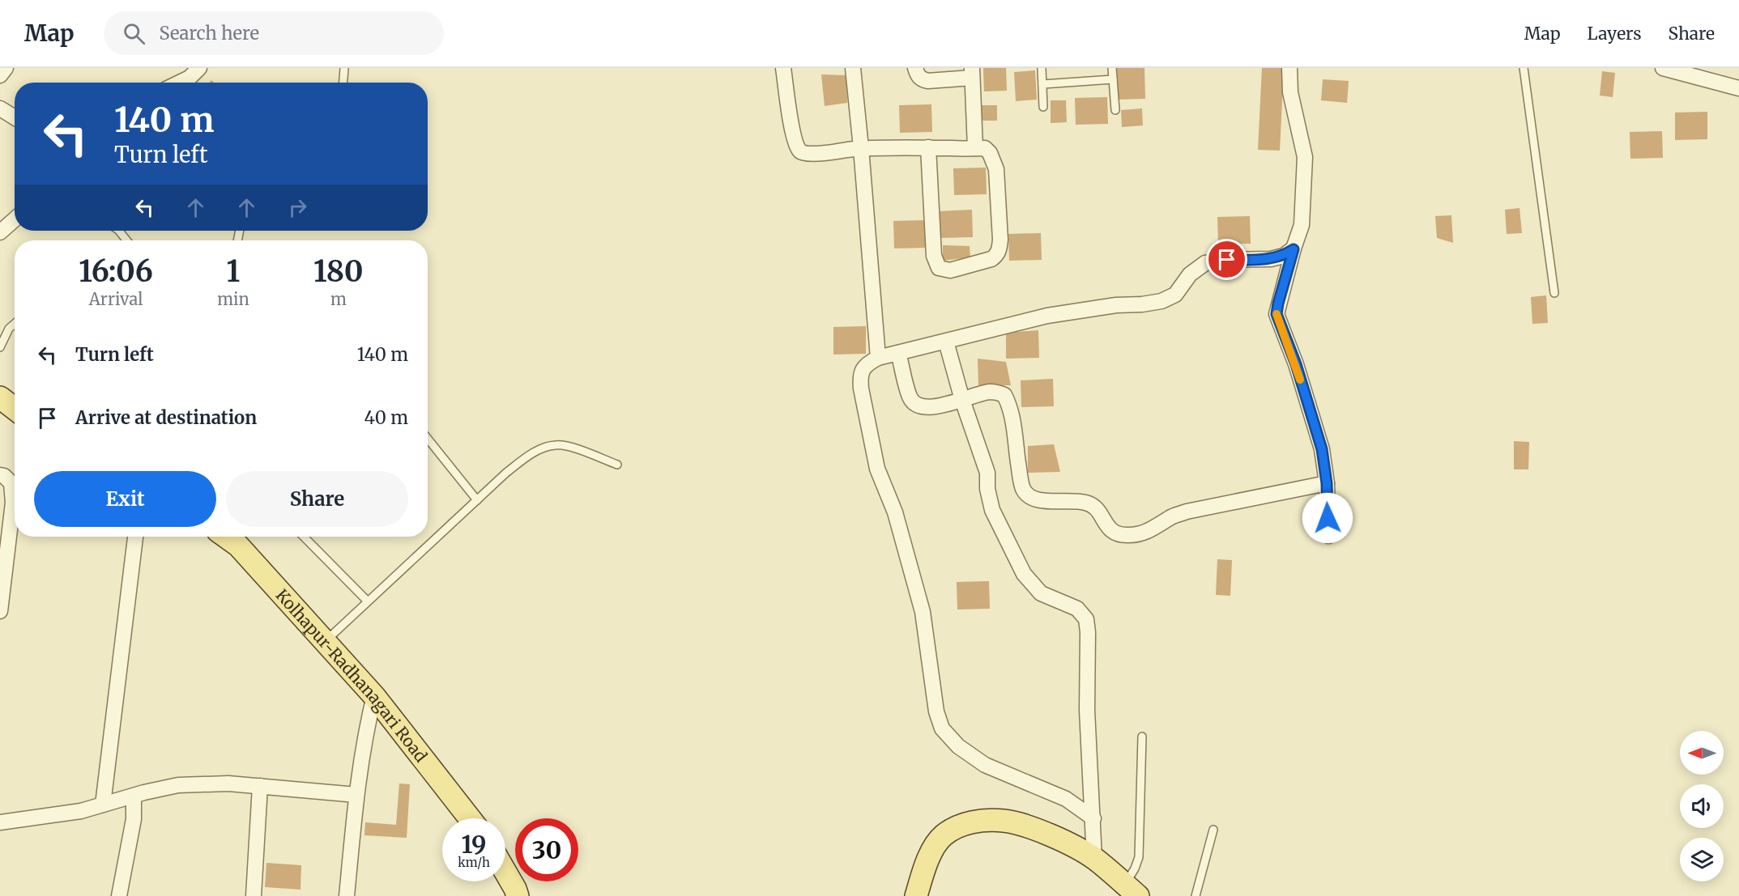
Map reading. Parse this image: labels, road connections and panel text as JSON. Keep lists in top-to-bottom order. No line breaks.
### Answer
{"streets":{"main road":["Kolhapur-Radhanagari Road"]},"north":"left","page":{"header":"Map","search":"Search here","nav":["Map","Layers","Share"],"turn":["140 m","Turn left"],"eta":["16:06","Arrival","1","min","180","m"],"list":[{"name":"Turn left","value":"140 m"},{"name":"Arrive at destination","value":"40 m"}],"buttons":["Exit","Share"],"speed":"19 km/h","limit":"30"}}
